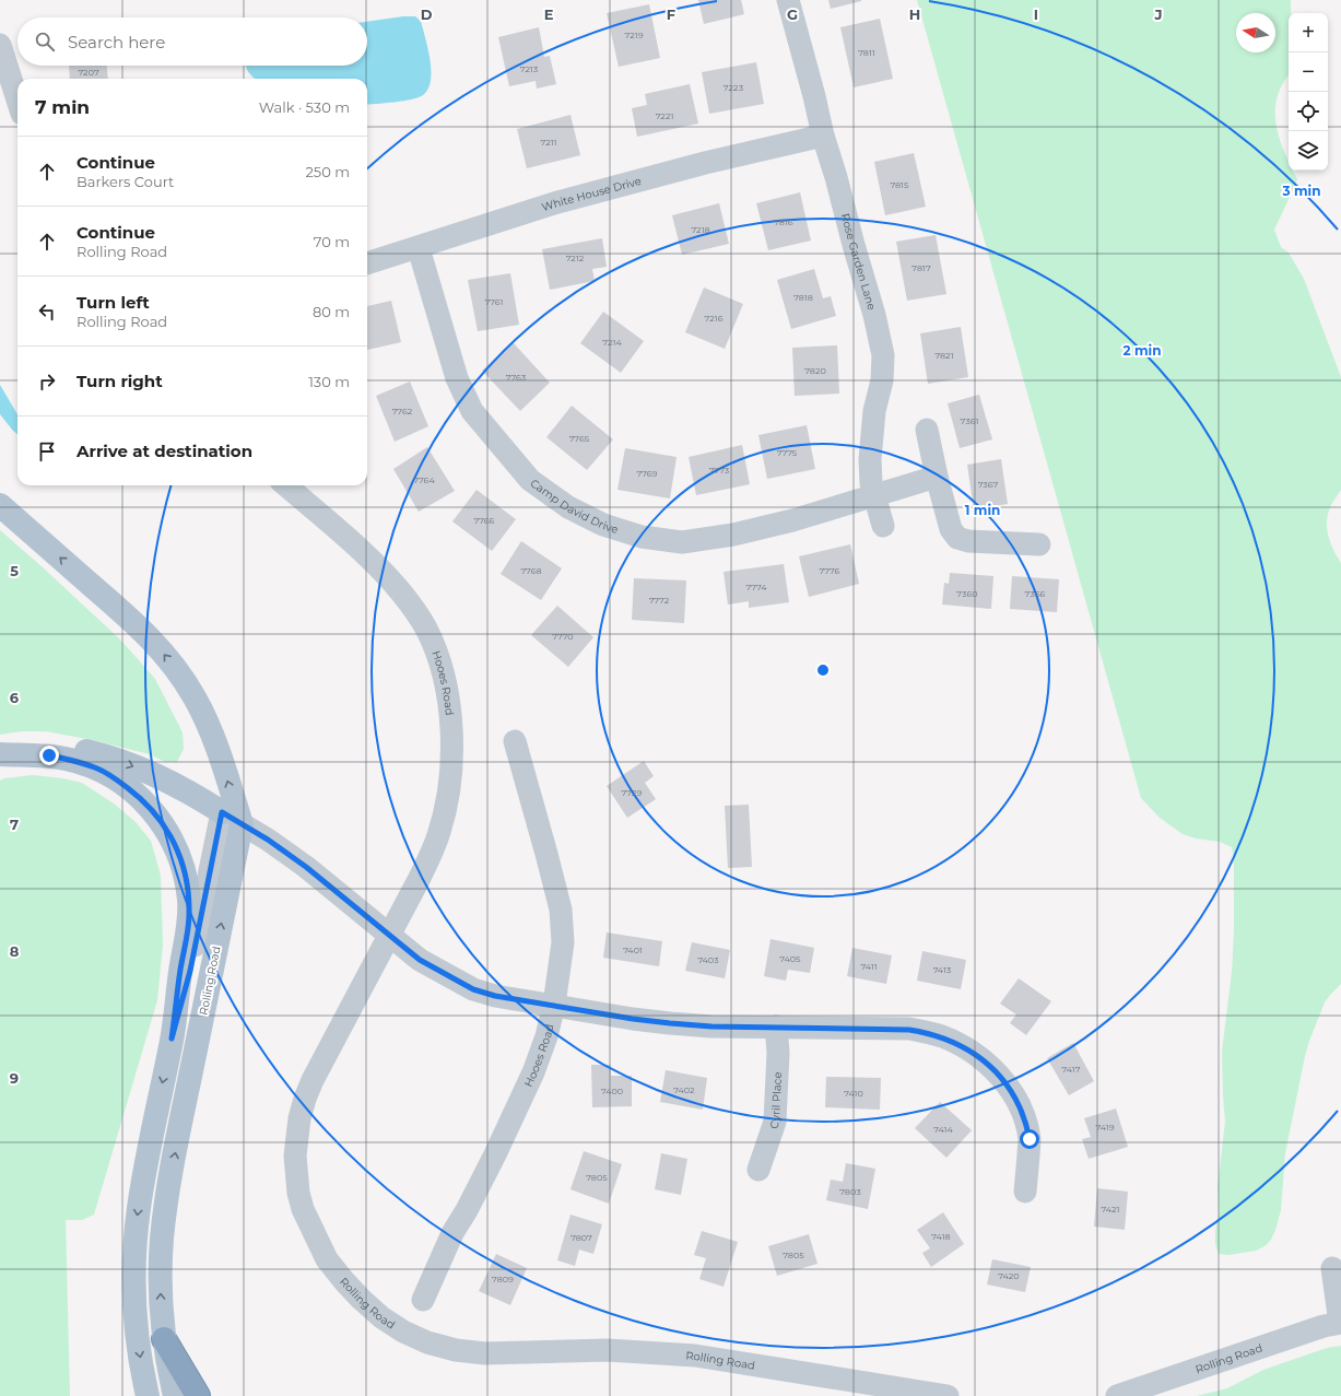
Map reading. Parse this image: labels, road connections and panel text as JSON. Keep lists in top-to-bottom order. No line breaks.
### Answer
{"streets":{"main road":["Rolling Road"],"street":["White House Drive","Rose Garden Lane","Camp David Drive","Hooes Road","Cyril Place"]},"crossings":[["White House Drive","Rose Garden Lane"],["White House Drive","Camp David Drive"],["Rose Garden Lane","Camp David Drive"],["Hooes Road","Rolling Road"]],"house_numbers":["7219","7811","7213","7207","7223","7221","7211","7815","7816","7218","7212","7817","7818","7761","7216","7214","7821","7820","7763","7762","7361","7765","7775","7773","7769","7764","7367","7766","7768","7776","7774","7360","7366","7772","7770","7729","7401","7405","7403","7411","7413","7417","7402","7400","7410","7419","7414","7805","7803","7421","7418","7807","7805","7420","7809"],"north":"left","page":{"map_buttons":["+","−"],"search":"Search here","heading":["7 min","Walk · 530 m"],"list":[["Continue","Barkers Court","250 m"],["Continue","Rolling Road","70 m"],["Turn left","Rolling Road","80 m"],["Turn right","130 m"],"Arrive at destination"]},"grid":{"columns":["D","E","F","G","H","I","J"],"rows":["5","6","7","8","9"]},"rings":["3 min","2 min","1 min"]}
